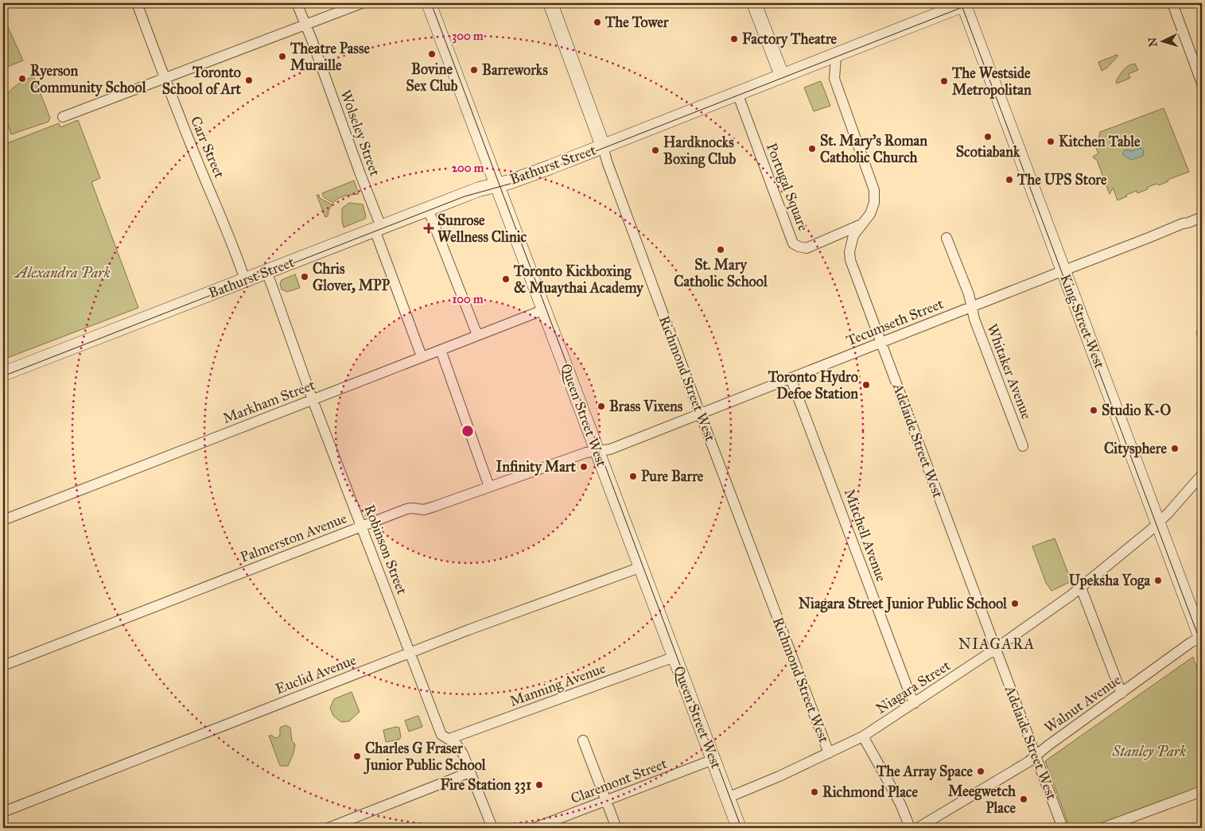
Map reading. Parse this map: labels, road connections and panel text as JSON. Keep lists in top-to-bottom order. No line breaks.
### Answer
{"streets":{"main road":["Bathurst Street","King Street West","Richmond Street West","Queen Street West"],"street":["Wolseley Street","Carr Street","Portugal Square","Tecumseth Street","Whitaker Avenue","Markham Street","Adelaide Street West","Mitchell Avenue","Palmerston Avenue","Robinson Street","Euclid Avenue","Manning Avenue","Niagara Street","Walnut Avenue","Claremont Street"]},"crossings":[["Wolseley Street","Bathurst Street"],["Wolseley Street","Markham Street"],["Carr Street","Bathurst Street"],["Bathurst Street","Portugal Square"],["Bathurst Street","King Street West"],["Bathurst Street","Richmond Street West"],["Bathurst Street","Queen Street West"],["Bathurst Street","Adelaide Street West"],["Bathurst Street","Robinson Street"],["Portugal Square","Adelaide Street West"],["King Street West","Tecumseth Street"],["King Street West","Niagara Street"],["King Street West","Walnut Avenue"],["Tecumseth Street","Whitaker Avenue"],["Tecumseth Street","Richmond Street West"],["Tecumseth Street","Queen Street West"],["Tecumseth Street","Adelaide Street West"],["Tecumseth Street","Mitchell Avenue"],["Tecumseth Street","Palmerston Avenue"],["Richmond Street West","Niagara Street"],["Markham Street","Queen Street West"],["Markham Street","Robinson Street"],["Queen Street West","Palmerston Avenue"],["Queen Street West","Euclid Avenue"],["Queen Street West","Manning Avenue"],["Queen Street West","Niagara Street"],["Queen Street West","Claremont Street"],["Adelaide Street West","Niagara Street"],["Adelaide Street West","Walnut Avenue"],["Mitchell Avenue","Niagara Street"],["Palmerston Avenue","Robinson Street"],["Robinson Street","Euclid Avenue"],["Robinson Street","Manning Avenue"]],"districts":["NIAGARA"],"parks":["Alexandra Park","Stanley Park"],"places":{"other":["The Tower","Factory Theatre","Bovine Sex Club","Theatre Passe Muraille","Barreworks","Ryerson Community School","Toronto School of Art","The Westside Metropolitan","Scotiabank","Kitchen Table","St. Mary's Roman Catholic Church","Hardknocks Boxing Club","The UPS Store","St. Mary Catholic School","Chris Glover, MPP","Toronto Kickboxing & Muaythai Academy","Toronto Hydro Defoe Station","Brass Vixens","Studio K-O","Citysphere","Infinity Mart","Pure Barre","Upeksha Yoga","Niagara Street Junior Public School","Charles G Fraser Junior Public School","The Array Space","Fire Station 331","Richmond Place","Meegwetch Place"],"health":["Sunrose Wellness Clinic"]},"north":"left","rings":["300 m","200 m","100 m"]}
